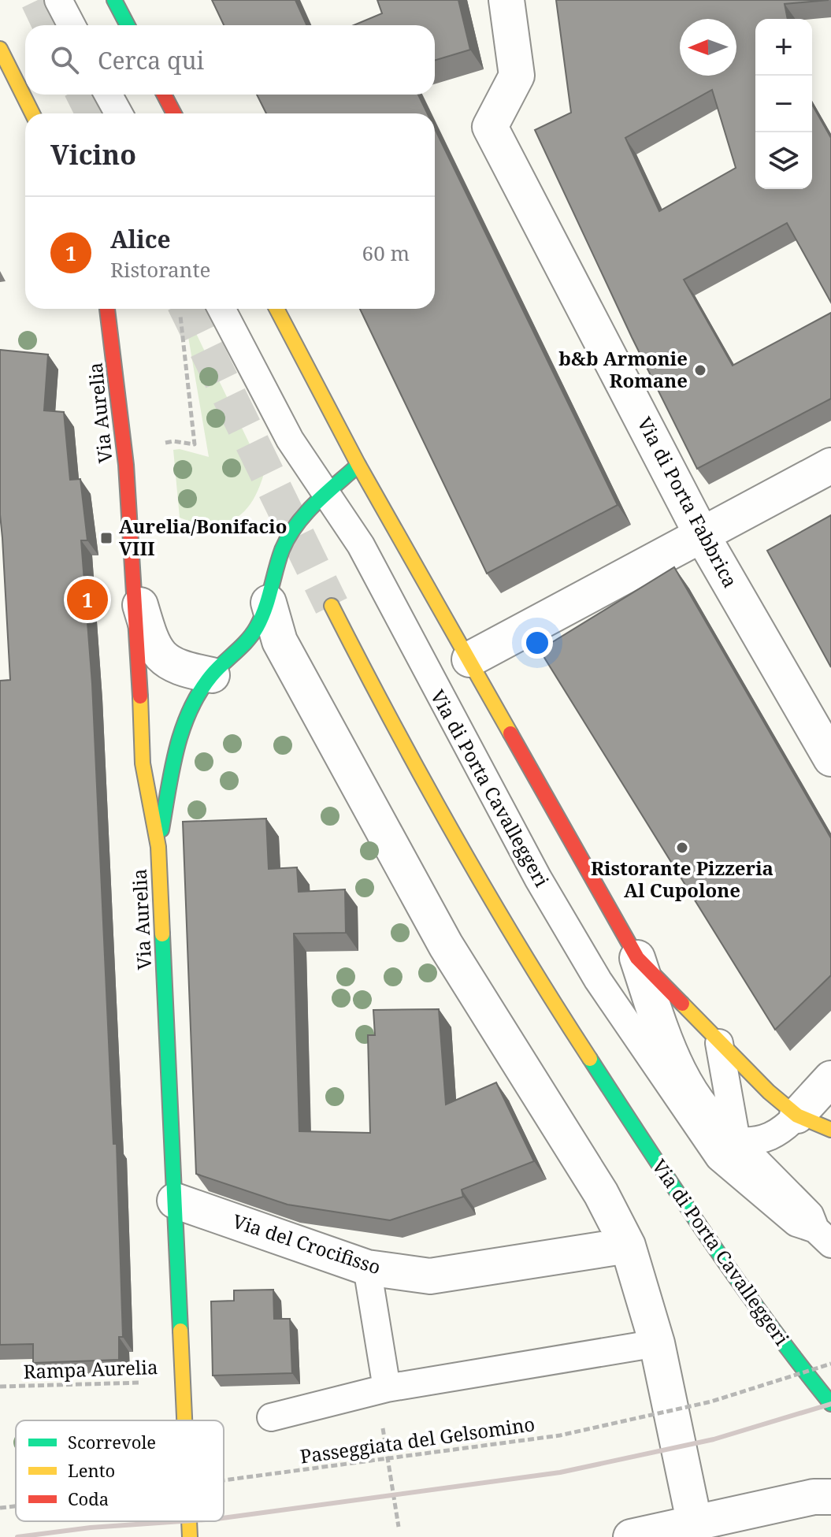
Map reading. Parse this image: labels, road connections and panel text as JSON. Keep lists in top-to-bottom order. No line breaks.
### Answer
{"streets":{"main road":["Via Aurelia","Via di Porta Cavalleggeri"],"street":["Via di Porta Fabbrica","Via del Crocifisso"],"path":["Rampa Aurelia","Passeggiata del Gelsomino"]},"crossings":[["Via Aurelia","Via del Crocifisso"],["Via Aurelia","Rampa Aurelia"]],"places":{"other":["b&b Armonie Romane","Ristorante Pizzeria Al Cupolone"],"transit":["Aurelia/Bonifacio VIII"]},"legend":["Scorrevole","Lento","Coda"],"north":"left","page":{"map_buttons":["+","−"],"search":"Cerca qui","heading":"Vicino","list":[{"mark":"1","name":"Alice","note":"Ristorante","value":"60 m"}],"pins":"1"}}
